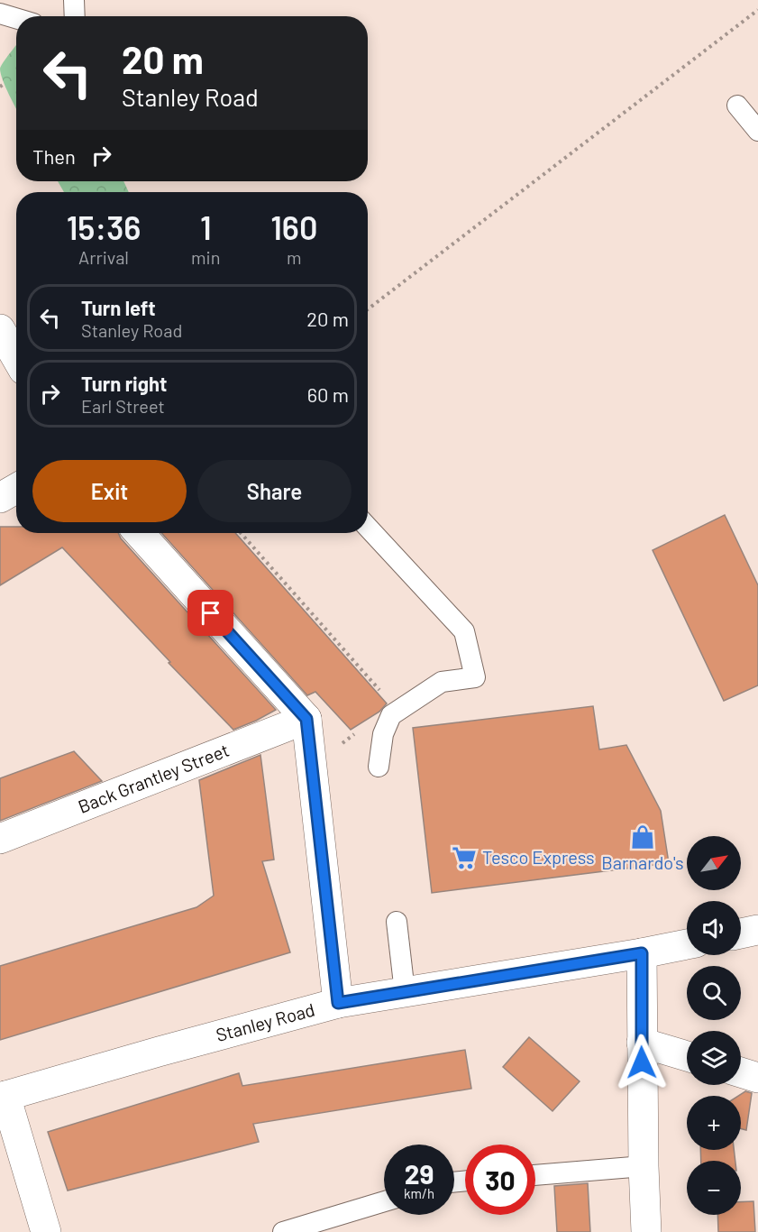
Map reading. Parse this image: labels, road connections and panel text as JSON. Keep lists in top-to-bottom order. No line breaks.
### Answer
{"streets":{"street":["Back Grantley Street","Stanley Road"]},"places":{"shop":["Barnardo's"],"supermarket":["Tesco Express"]},"north":"top right","page":{"turn":["20 m","Stanley Road"],"then":"Then","eta":["15:36","Arrival","1","min","160","m"],"list":[{"name":"Turn left","note":"Stanley Road","value":"20 m"},{"name":"Turn right","note":"Earl Street","value":"60 m"}],"buttons":["Exit","Share"],"map_buttons":["+","−"],"speed":"29 km/h","limit":"30"}}
